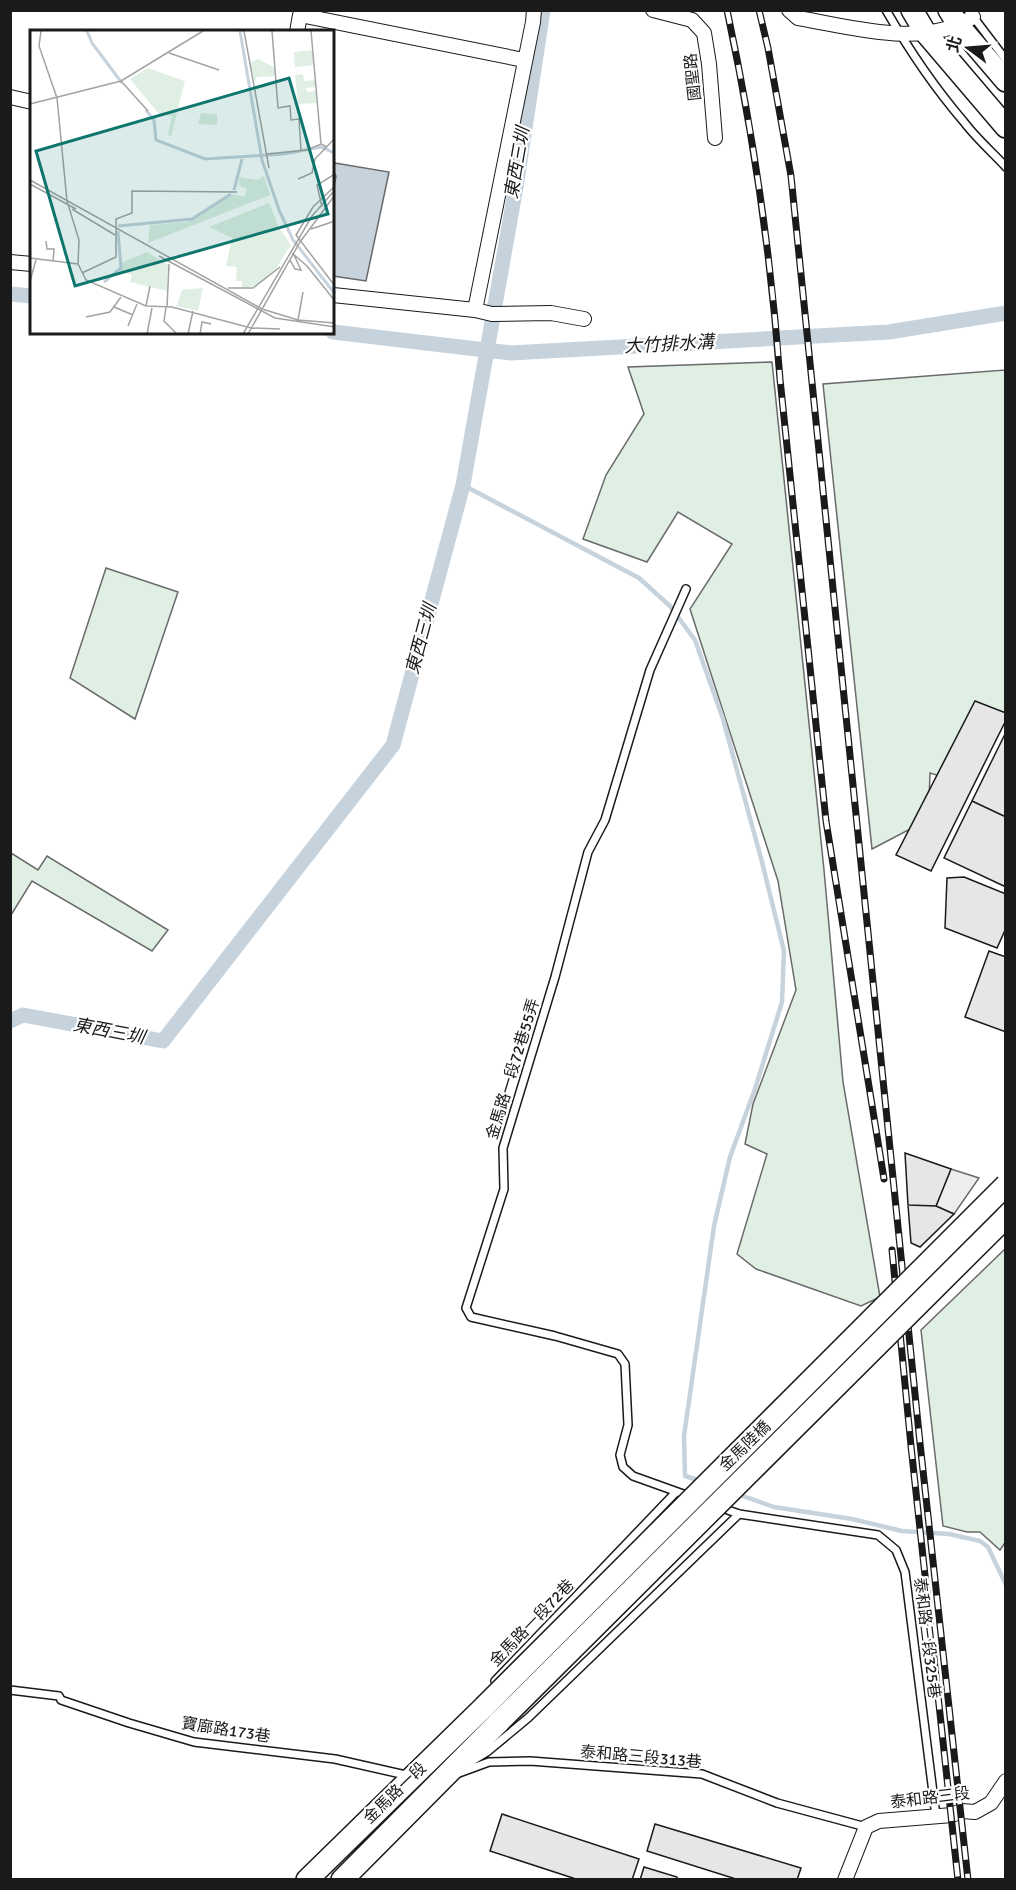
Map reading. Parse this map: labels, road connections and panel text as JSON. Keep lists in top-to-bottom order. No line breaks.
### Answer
{"streets":{"main road":["金馬陸橋","金馬路一段"],"street":["國聖路","泰和路三段"],"lane":["金馬路一段72巷55弄","金馬路一段72巷","泰和路三段325巷","寶廍路173巷","泰和路三段313巷"]},"crossings":[["金馬路一段72巷55弄","金馬路一段72巷"],["金馬路一段72巷55弄","泰和路三段325巷"],["金馬陸橋","金馬路一段72巷"],["金馬陸橋","金馬路一段"],["金馬路一段72巷","泰和路三段325巷"],["金馬路一段72巷","金馬路一段"],["泰和路三段325巷","泰和路三段"],["寶廍路173巷","金馬路一段"],["泰和路三段313巷","金馬路一段"],["泰和路三段313巷","泰和路三段"]],"water":["東西三圳","大竹排水溝"],"north":"left"}
